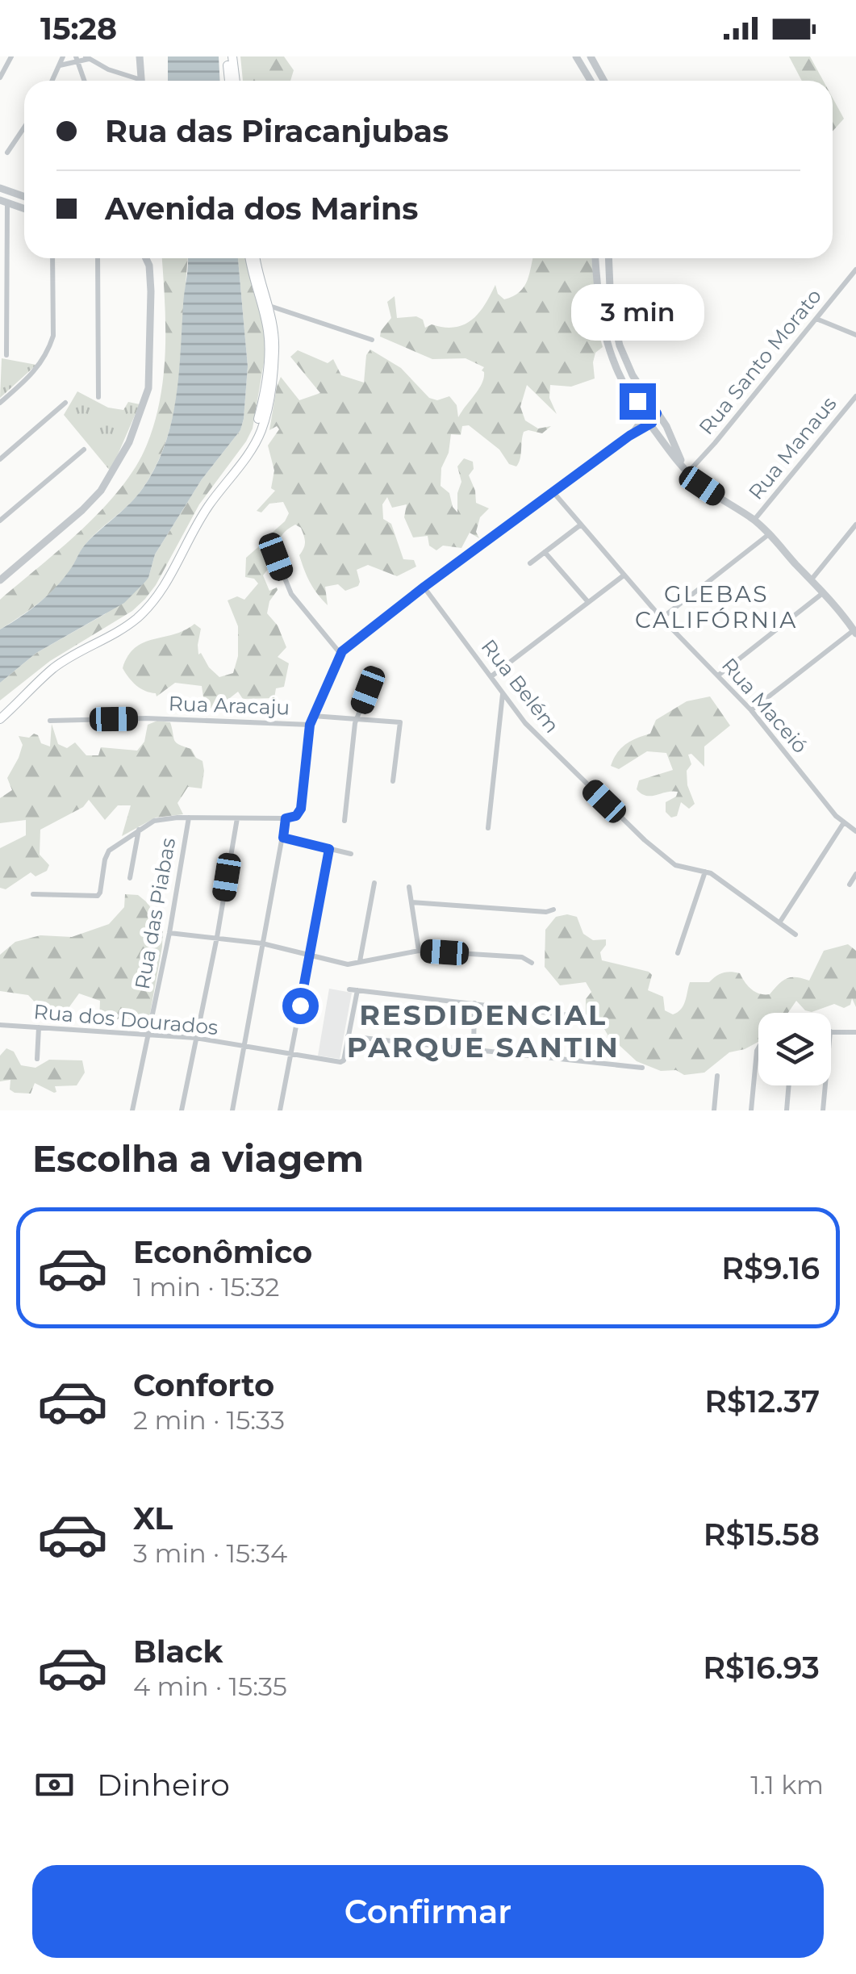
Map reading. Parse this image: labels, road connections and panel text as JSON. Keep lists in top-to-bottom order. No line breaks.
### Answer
{"streets":{"street":["Rua Santo Morato","Rua Manaus","Rua Belém","Rua Aracaju","Rua Maceió","Rua das Piabas","Rua dos Dourados"]},"crossings":[["Rua das Piabas","Rua dos Dourados"]],"districts":["GLEBAS CALIFÓRNIA","RESDIDENCIAL PARQUE SANTIN"],"page":{"status":"15:28","banner":["Rua das Piracanjubas","Avenida dos Marins"],"bubble":"3 min","heading":"Escolha a viagem","list":[{"name":"Econômico","note":"1 min · 15:32","value":"R$9.16"},{"name":"Conforto","note":"2 min · 15:33","value":"R$12.37"},{"name":"XL","note":"3 min · 15:34","value":"R$15.58"},{"name":"Black","note":"4 min · 15:35","value":"R$16.93"}],"pay":["Dinheiro","1.1 km"],"buttons":"Confirmar"}}
